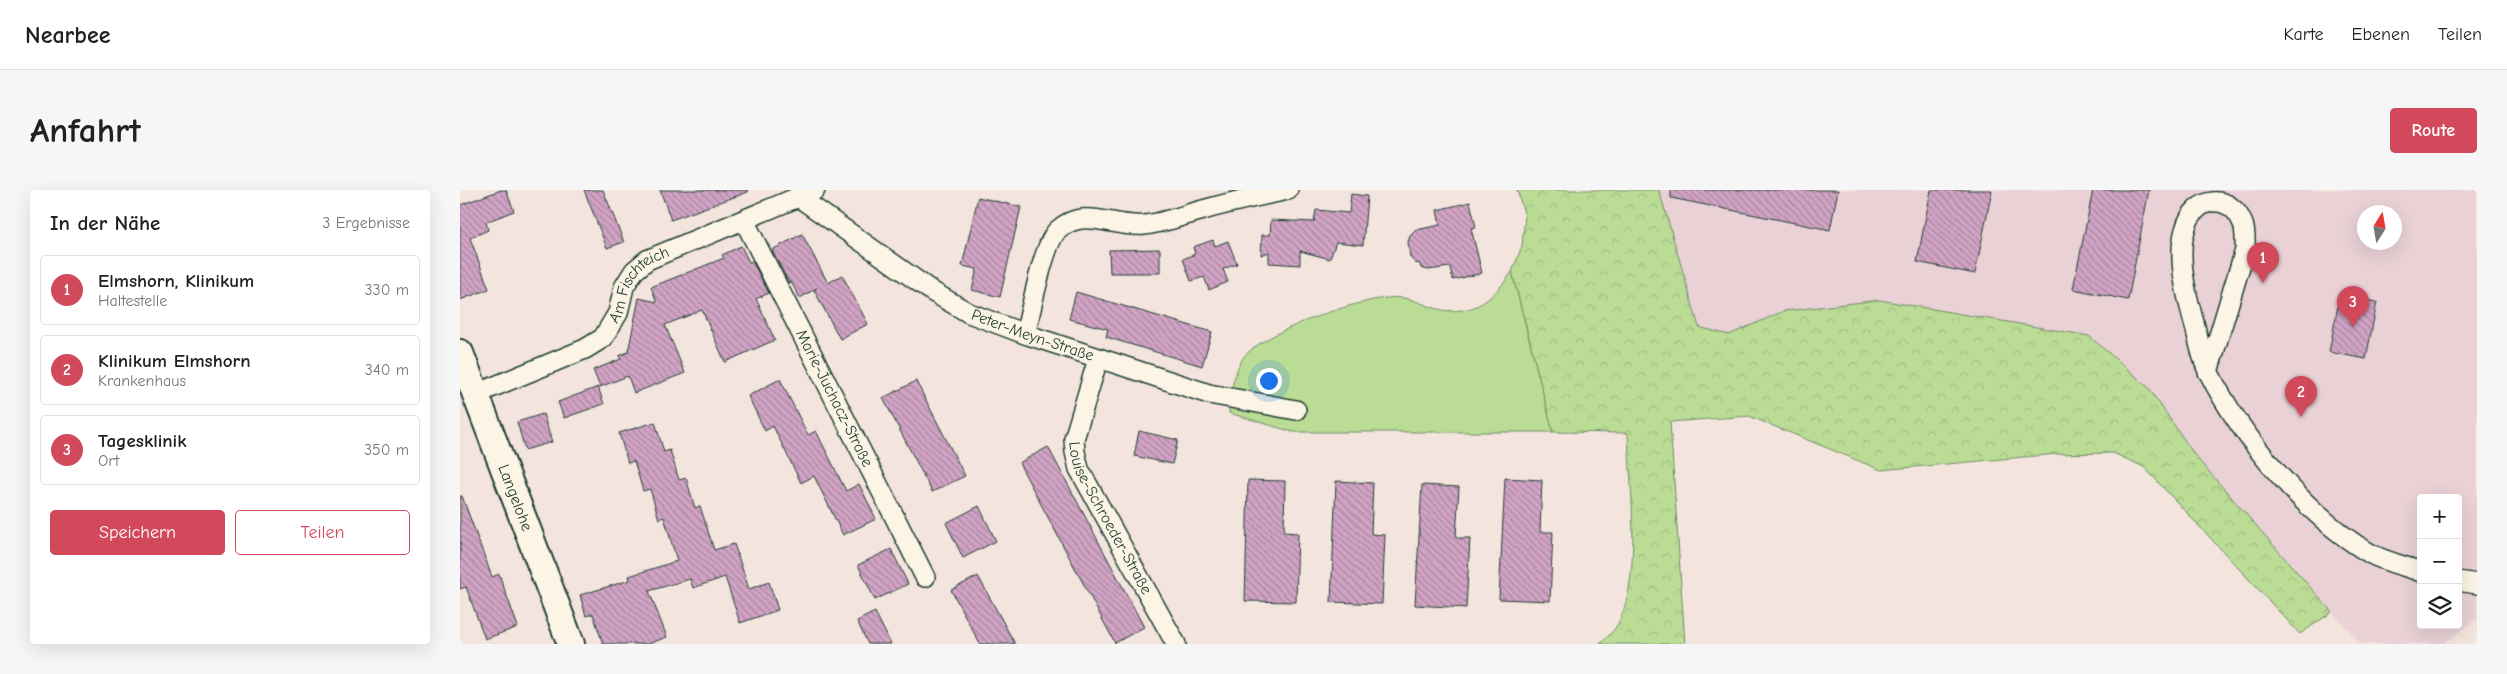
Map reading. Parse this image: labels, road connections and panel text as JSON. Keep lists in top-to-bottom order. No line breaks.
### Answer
{"streets":{"street":["Am Fischteich","Peter-Meyn-Straße","Marie-Juchacz-Straße","Langelohe","Louise-Schroeder-Straße"]},"crossings":[["Am Fischteich","Peter-Meyn-Straße"],["Am Fischteich","Marie-Juchacz-Straße"],["Am Fischteich","Langelohe"],["Peter-Meyn-Straße","Louise-Schroeder-Straße"]],"north":"top","page":{"header":"Nearbee","nav":["Karte","Ebenen","Teilen"],"buttons":["Route",["Speichern","Teilen"]],"title":"Anfahrt","heading":["In der Nähe","3 Ergebnisse"],"pins":["1","3","2"],"list":[{"mark":"1","name":"Elmshorn, Klinikum","note":"Haltestelle","value":"330 m"},{"mark":"2","name":"Klinikum Elmshorn","note":"Krankenhaus","value":"340 m"},{"mark":"3","name":"Tagesklinik","note":"Ort","value":"350 m"}],"map_buttons":["+","−"]}}
